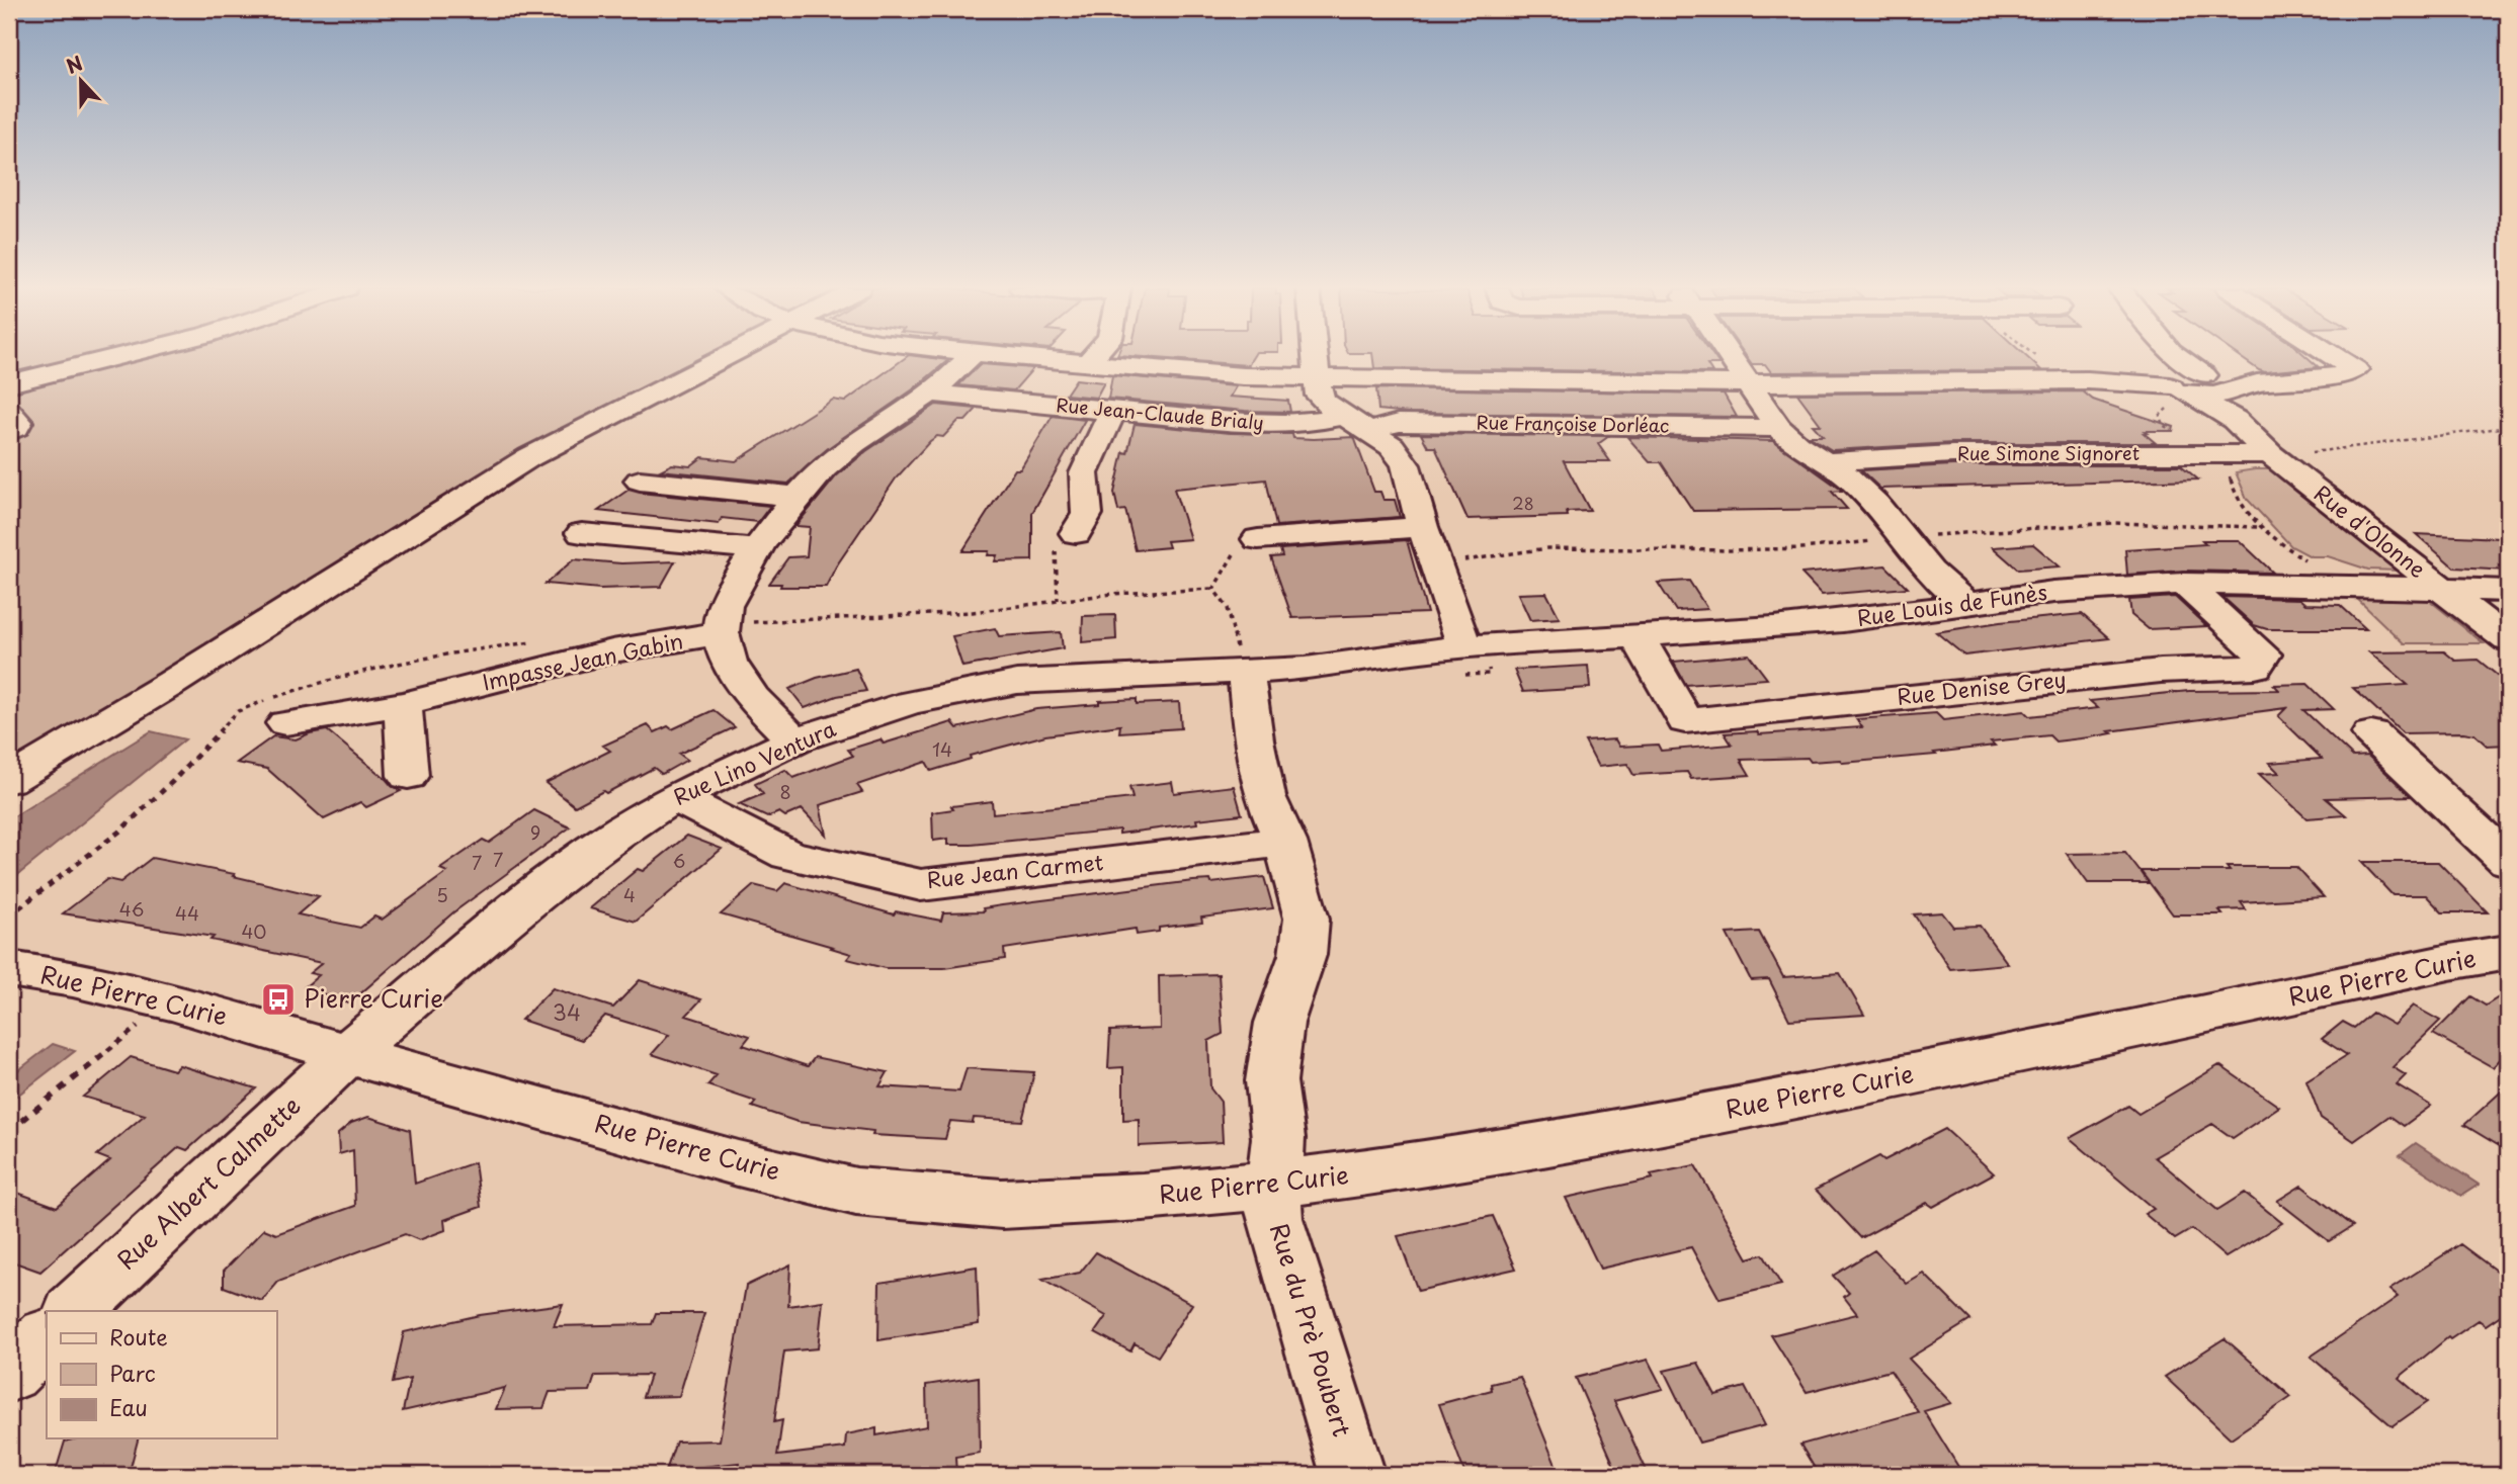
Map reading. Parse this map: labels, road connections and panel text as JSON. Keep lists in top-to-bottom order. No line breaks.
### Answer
{"streets":{"street":["Rue Jean-Claude Brialy","Rue Françoise Dorléac","Rue Simone Signoret","Rue d'Olonne","Rue Louis de Funès","Impasse Jean Gabin","Rue Denise Grey","Rue Lino Ventura","Rue Jean Carmet","Rue Pierre Curie","Rue Albert Calmette","Rue du Prè Poubert"]},"crossings":[["Rue Jean-Claude Brialy","Rue Françoise Dorléac"],["Rue Simone Signoret","Rue d'Olonne"],["Rue d'Olonne","Rue Louis de Funès"],["Rue Louis de Funès","Rue Denise Grey"],["Rue Louis de Funès","Rue Lino Ventura"],["Rue Lino Ventura","Rue Jean Carmet"],["Rue Lino Ventura","Rue Pierre Curie"],["Rue Lino Ventura","Rue Albert Calmette"],["Rue Lino Ventura","Rue du Prè Poubert"],["Rue Jean Carmet","Rue du Prè Poubert"],["Rue Pierre Curie","Rue Albert Calmette"],["Rue Pierre Curie","Rue du Prè Poubert"]],"places":{"bus stop":["Pierre Curie"]},"house_numbers":["28","14","8","9","7","6","7","5","4","46","44","40","34"],"legend":["Route","Parc","Eau"],"north":"top"}
